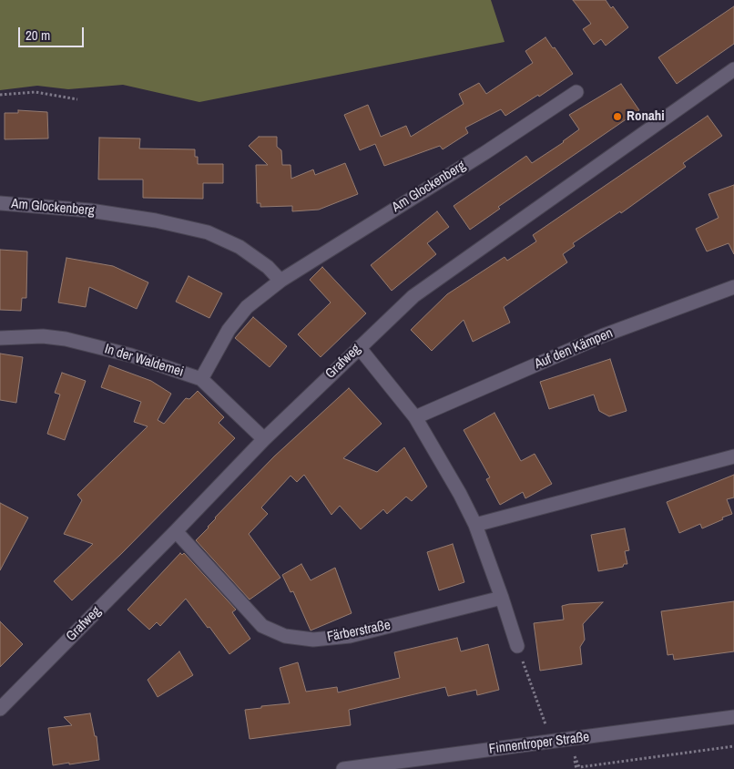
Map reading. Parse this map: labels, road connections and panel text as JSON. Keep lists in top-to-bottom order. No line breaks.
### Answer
{"streets":{"street":["Am Glockenberg","Auf den Kämpen","In der Waldemei","Grafweg","Färberstraße","Finnentroper Straße"]},"crossings":[["Am Glockenberg","In der Waldemei"],["In der Waldemei","Grafweg"],["Grafweg","Färberstraße"]],"places":["Ronahi"],"scale_bar":"20 m"}
